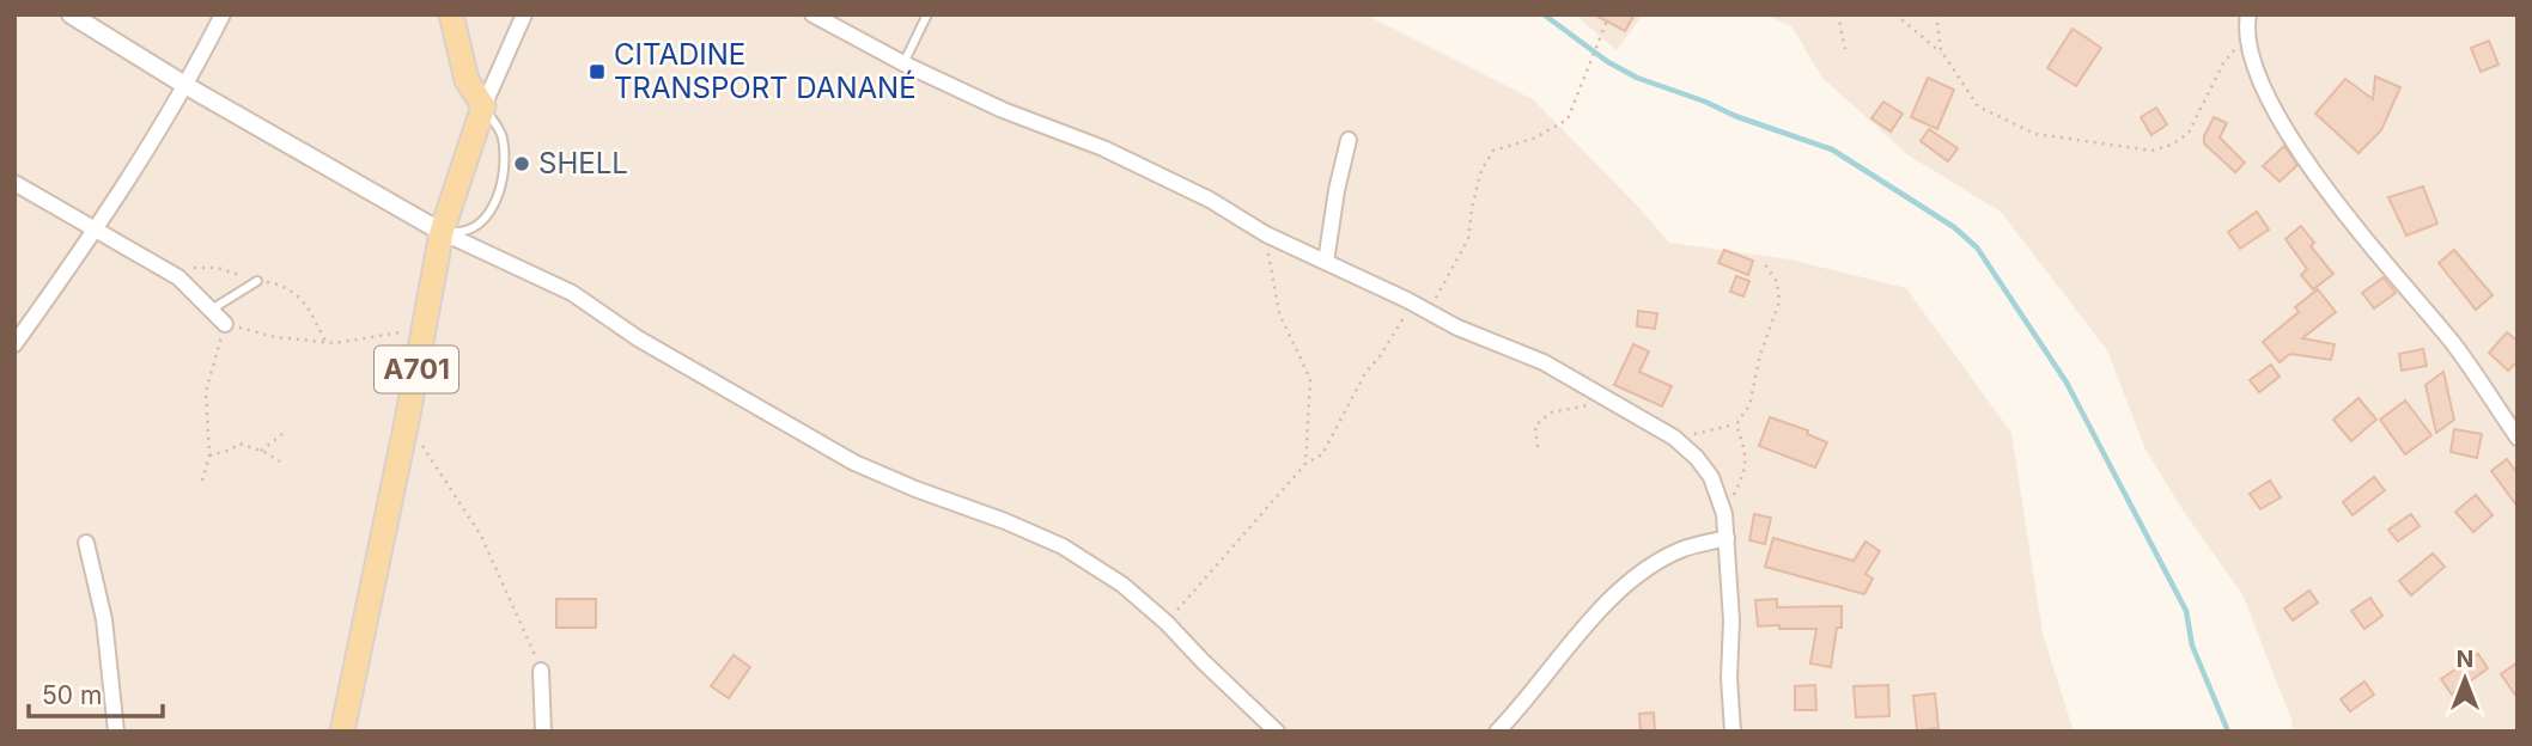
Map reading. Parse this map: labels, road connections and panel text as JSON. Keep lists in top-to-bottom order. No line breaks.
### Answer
{"streets":{"main road":["A701"]},"places":{"transit":["CITADINE TRANSPORT DANANÉ"],"other":["SHELL"]},"scale_bar":"50 m","north":"top"}
